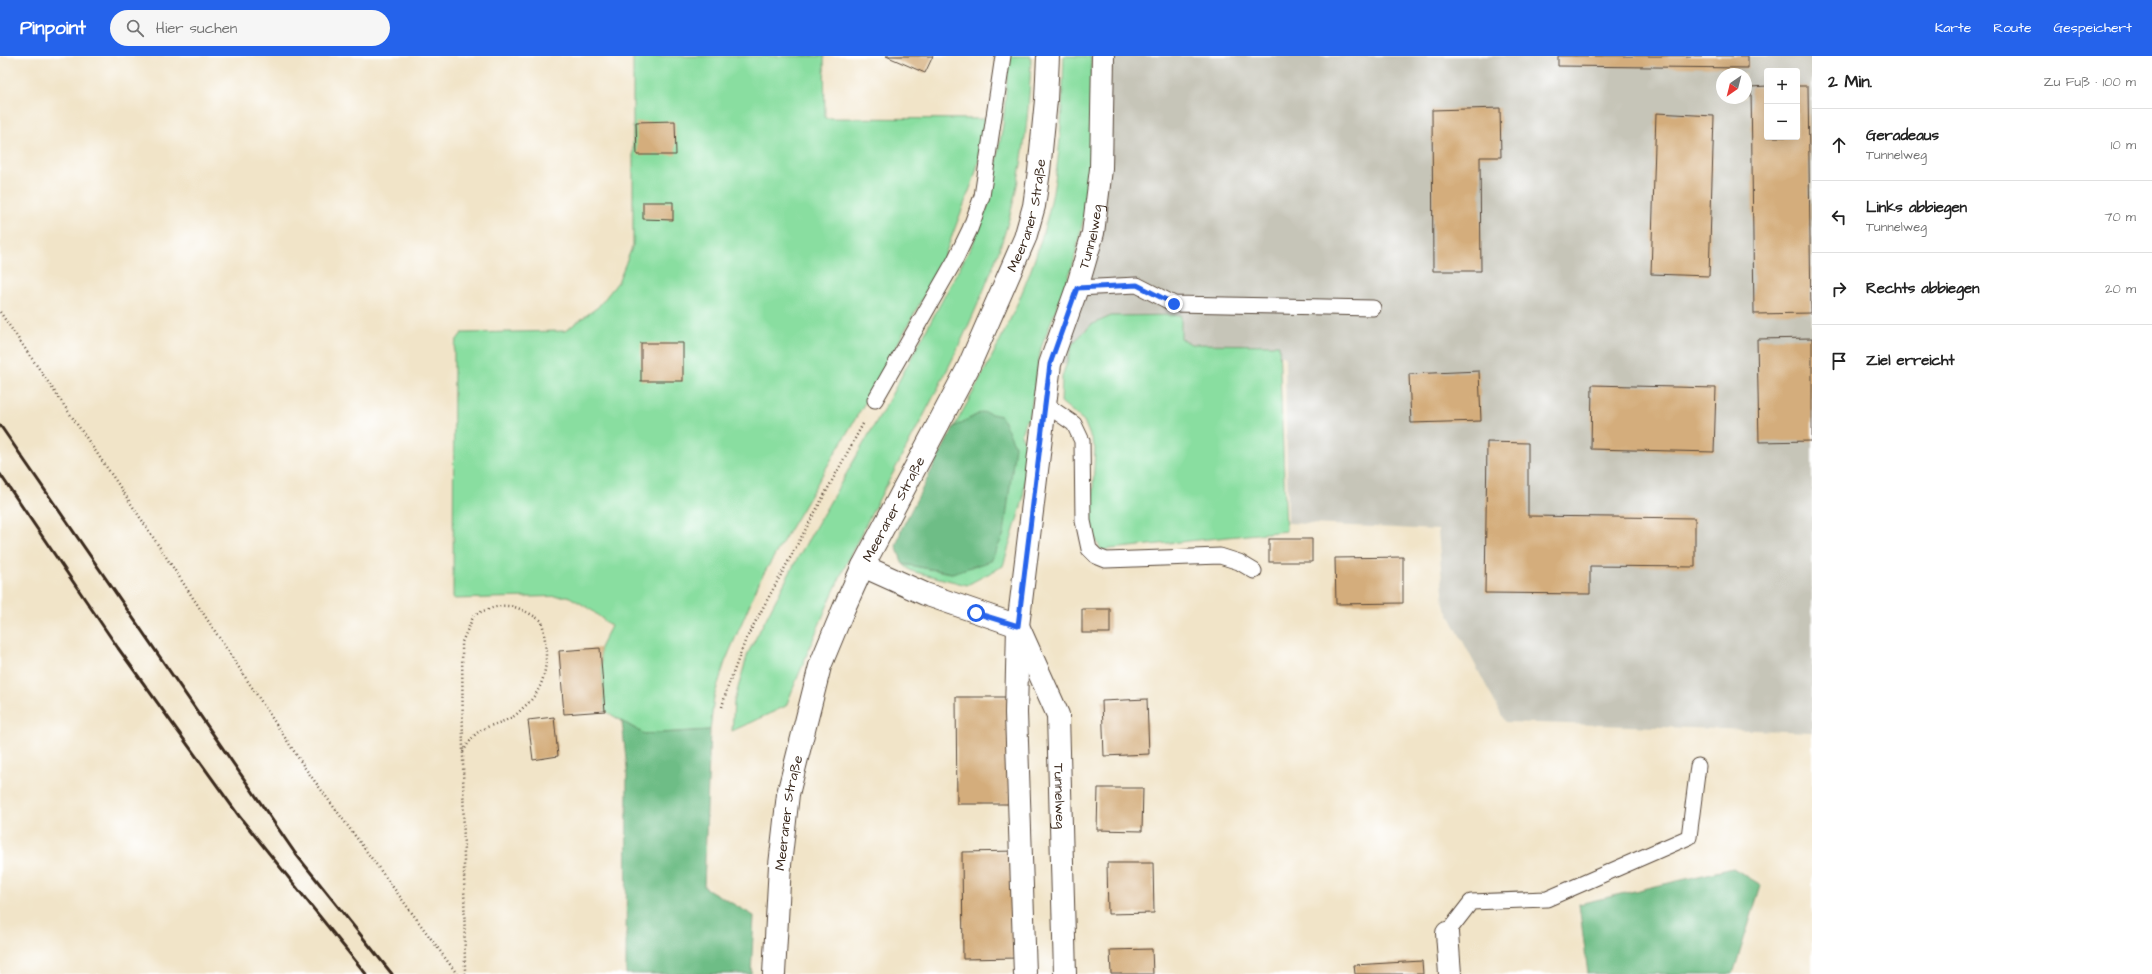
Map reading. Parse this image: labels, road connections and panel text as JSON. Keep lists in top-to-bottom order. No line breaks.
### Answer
{"streets":{"street":["Meeraner Straße","Tunnelweg"]},"north":"bottom left","page":{"header":"Pinpoint","search":"Hier suchen","nav":["Karte","Route","Gespeichert"],"heading":["2 Min.","Zu Fuß · 100 m"],"map_buttons":["+","−"],"list":[["Geradeaus","Tunnelweg","10 m"],["Links abbiegen","Tunnelweg","70 m"],["Rechts abbiegen","20 m"],"Ziel erreicht"]}}
